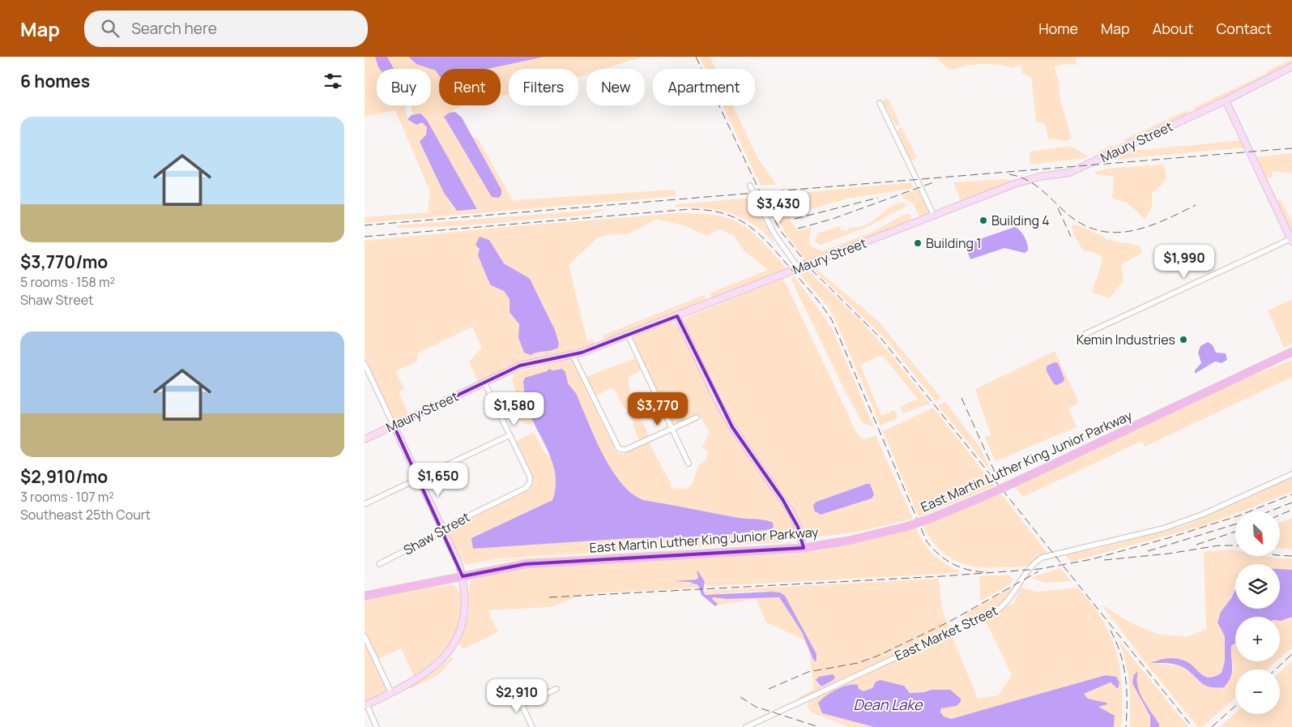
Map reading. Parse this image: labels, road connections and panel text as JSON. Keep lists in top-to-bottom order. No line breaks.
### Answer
{"streets":{"main road":["Maury Street","East Martin Luther King Junior Parkway"],"street":["Shaw Street","East Market Street"]},"water":["Dean Lake"],"places":["Building 4","Building 1","Kemin Industries"],"north":"bottom right","page":{"header":"Map","search":"Search here","nav":["Home","Map","About","Contact"],"heading":"6 homes","chip":["Buy","Rent","Filters","New","Apartment"],"list":[{"name":"$3,770/mo","note":"5 rooms · 158 m² · Shaw Street"},{"name":"$2,910/mo","note":"3 rooms · 107 m² · Southeast 25th Court"}],"price":["$3,430","$1,990","$1,580","$3,770","$1,650","$2,910"],"map_buttons":["+","−"]}}
